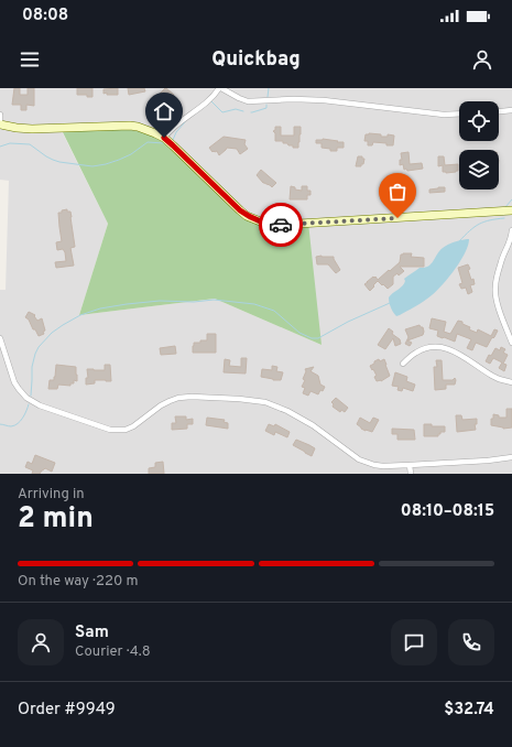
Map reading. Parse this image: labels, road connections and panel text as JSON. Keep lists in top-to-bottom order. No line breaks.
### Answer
{"page":{"status":"08:08","header":"Quickbag","heading":["2 min","Arriving in","08:10–08:15"],"panel":["Sam","Courier · 4.8","Order #9949","$32.74"],"bar":"On the way · 220 m"}}
